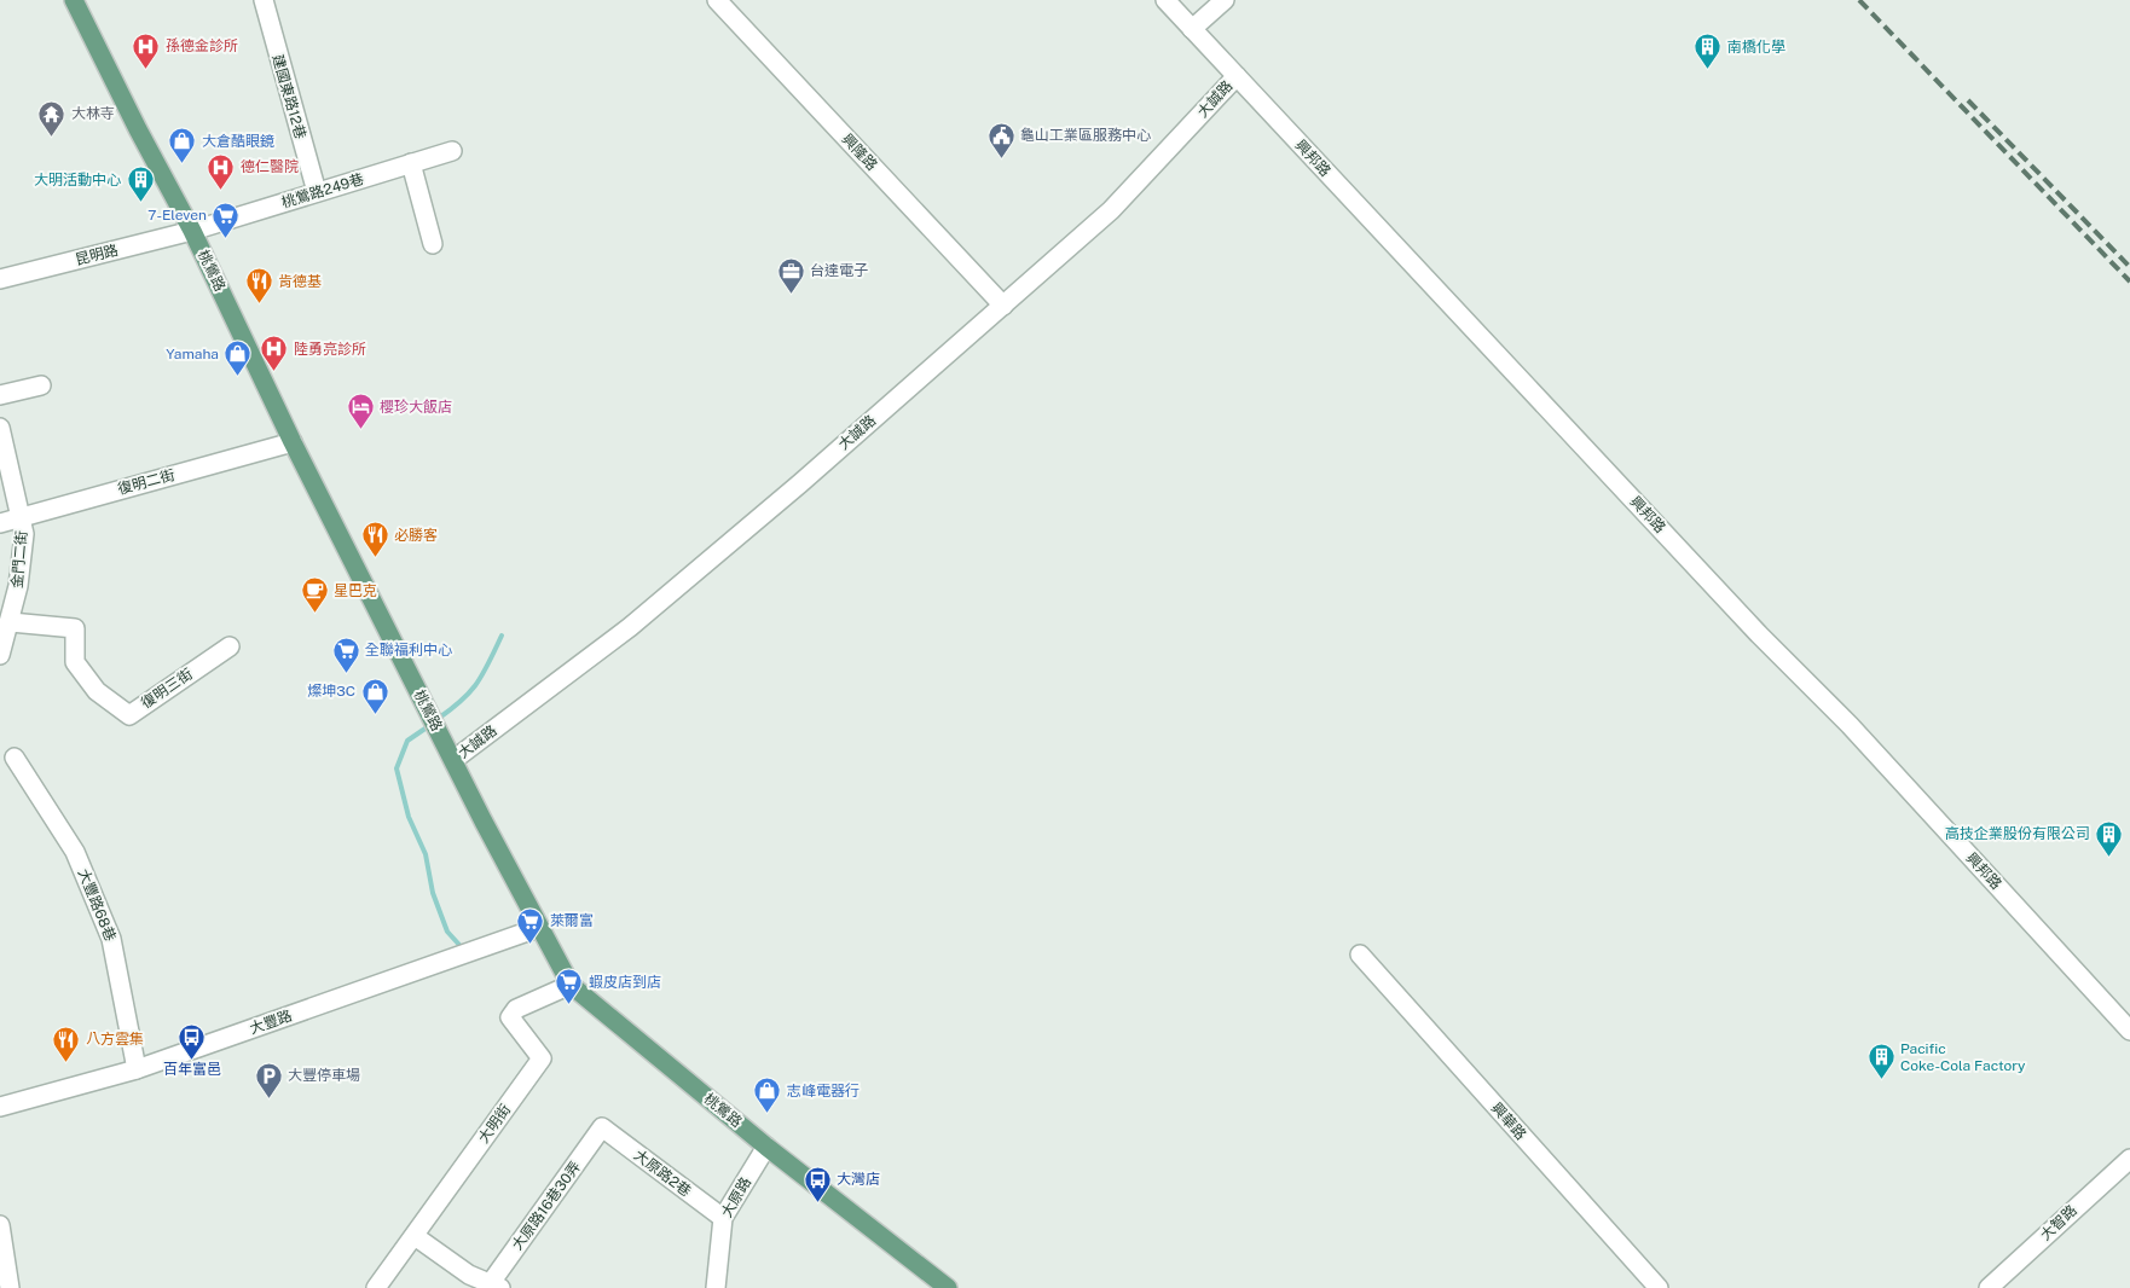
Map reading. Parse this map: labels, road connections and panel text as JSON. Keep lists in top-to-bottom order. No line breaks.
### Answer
{"streets":{"main road":["桃鶯路"],"street":["建國東路12巷","大誠路","興隆路","興邦路","桃鶯路249巷","昆明路","復明二街","金門二街","復明三街","大豐路68巷","大豐路","興華路","大明街","大原路2巷","大原路","大原路16巷30弄","大智路"]},"crossings":[["建國東路12巷","桃鶯路249巷"],["大誠路","興隆路"],["大誠路","興邦路"],["大誠路","桃鶯路"],["桃鶯路249巷","昆明路"],["桃鶯路249巷","桃鶯路"],["昆明路","桃鶯路"],["桃鶯路","復明二街"],["桃鶯路","大豐路"],["桃鶯路","大明街"],["桃鶯路","大原路"],["復明二街","金門二街"],["金門二街","復明三街"],["大豐路68巷","大豐路"],["大原路2巷","大原路"],["大原路2巷","大原路16巷30弄"]],"places":{"hospital":["孫德金診所","德仁醫院","陸勇亮診所"],"building":["南橋化學","大明活動中心","高技企業股份有限公司","Pacific Coke-Cola Factory"],"temple":["大林寺"],"public building":["龜山工業區服務中心"],"shop":["大倉酷眼鏡","Yamaha","燦坤3C","志峰電器行"],"supermarket":["7-Eleven","全聯福利中心","萊爾富","蝦皮店到店"],"office":["台達電子"],"restaurant":["肯德基","必勝客","八方雲集"],"hotel":["櫻珍大飯店"],"cafe":["星巴克"],"bus stop":["百年富邑","大灣店"],"parking":["大豐停車場"]}}
